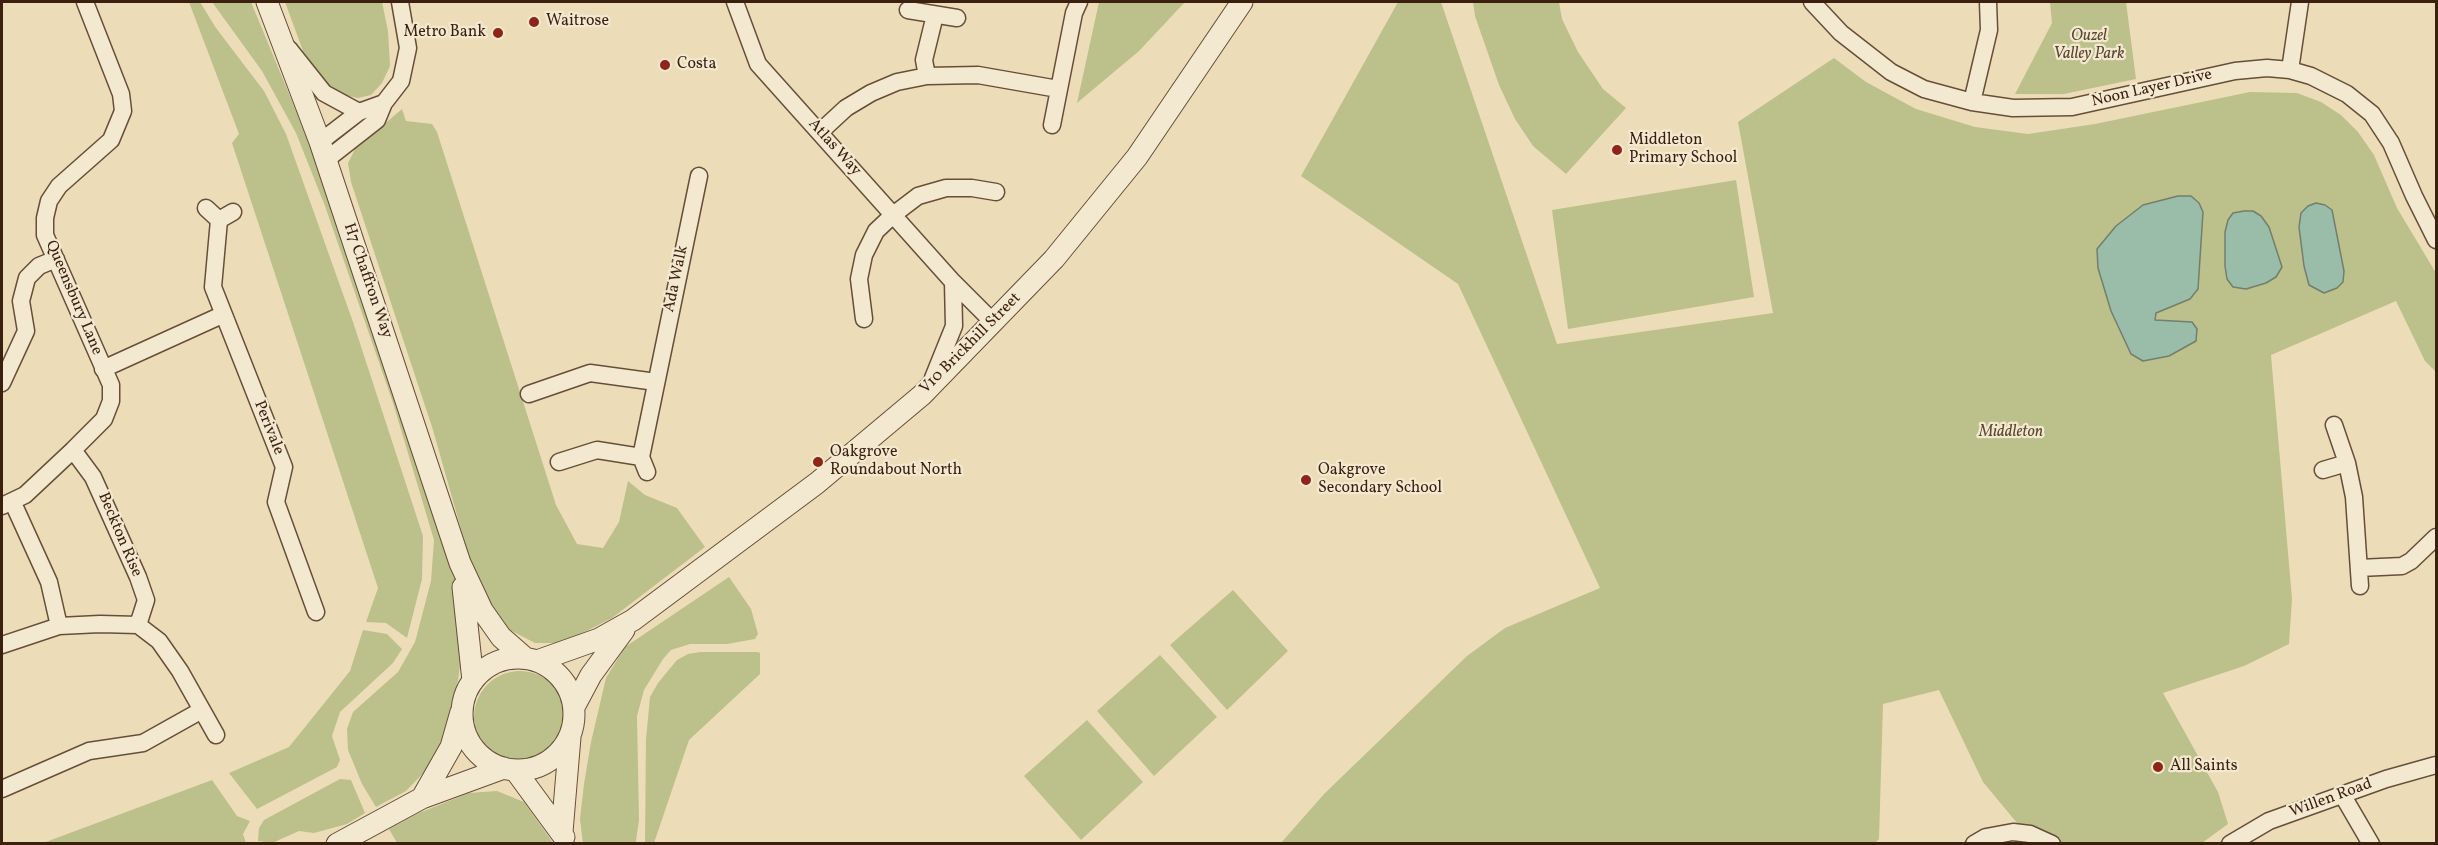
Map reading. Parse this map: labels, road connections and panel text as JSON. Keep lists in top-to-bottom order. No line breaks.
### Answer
{"streets":{"street":["Noon Layer Drive","Atlas Way","Ada Walk","H7 Chaffron Way","Queensbury Lane","V10 Brickhill Street","Perivale","Beckton Rise","Willen Road"]},"crossings":[["Atlas Way","V10 Brickhill Street"],["H7 Chaffron Way","V10 Brickhill Street"],["Queensbury Lane","Beckton Rise"]],"parks":["Ouzel Valley Park","Middleton"],"places":["Waitrose","Metro Bank","Costa","Middleton Primary School","Oakgrove Roundabout North","Oakgrove Secondary School","All Saints"]}
